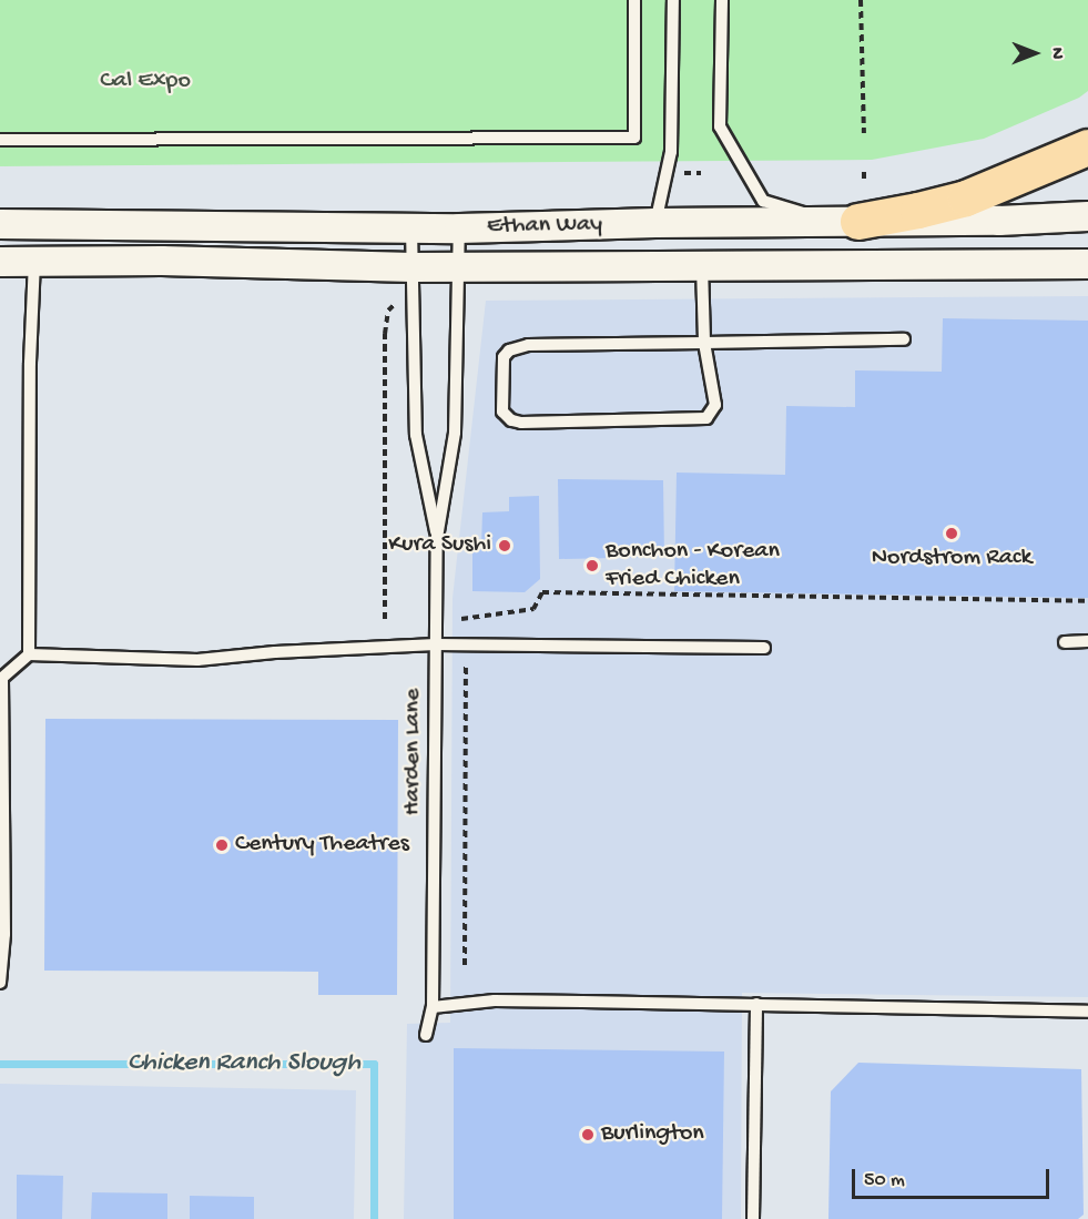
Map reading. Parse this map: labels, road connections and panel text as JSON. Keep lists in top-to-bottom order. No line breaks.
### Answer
{"streets":{"street":["Ethan Way"],"lane":["Harden Lane"]},"crossings":[["Ethan Way","Harden Lane"]],"water":["Chicken Ranch Slough"],"parks":["Cal Expo"],"places":["Nordstrom Rack","Kura Sushi","Bonchon - Korean Fried Chicken","Century Theatres","Burlington"],"scale_bar":"50 m","north":"right"}
